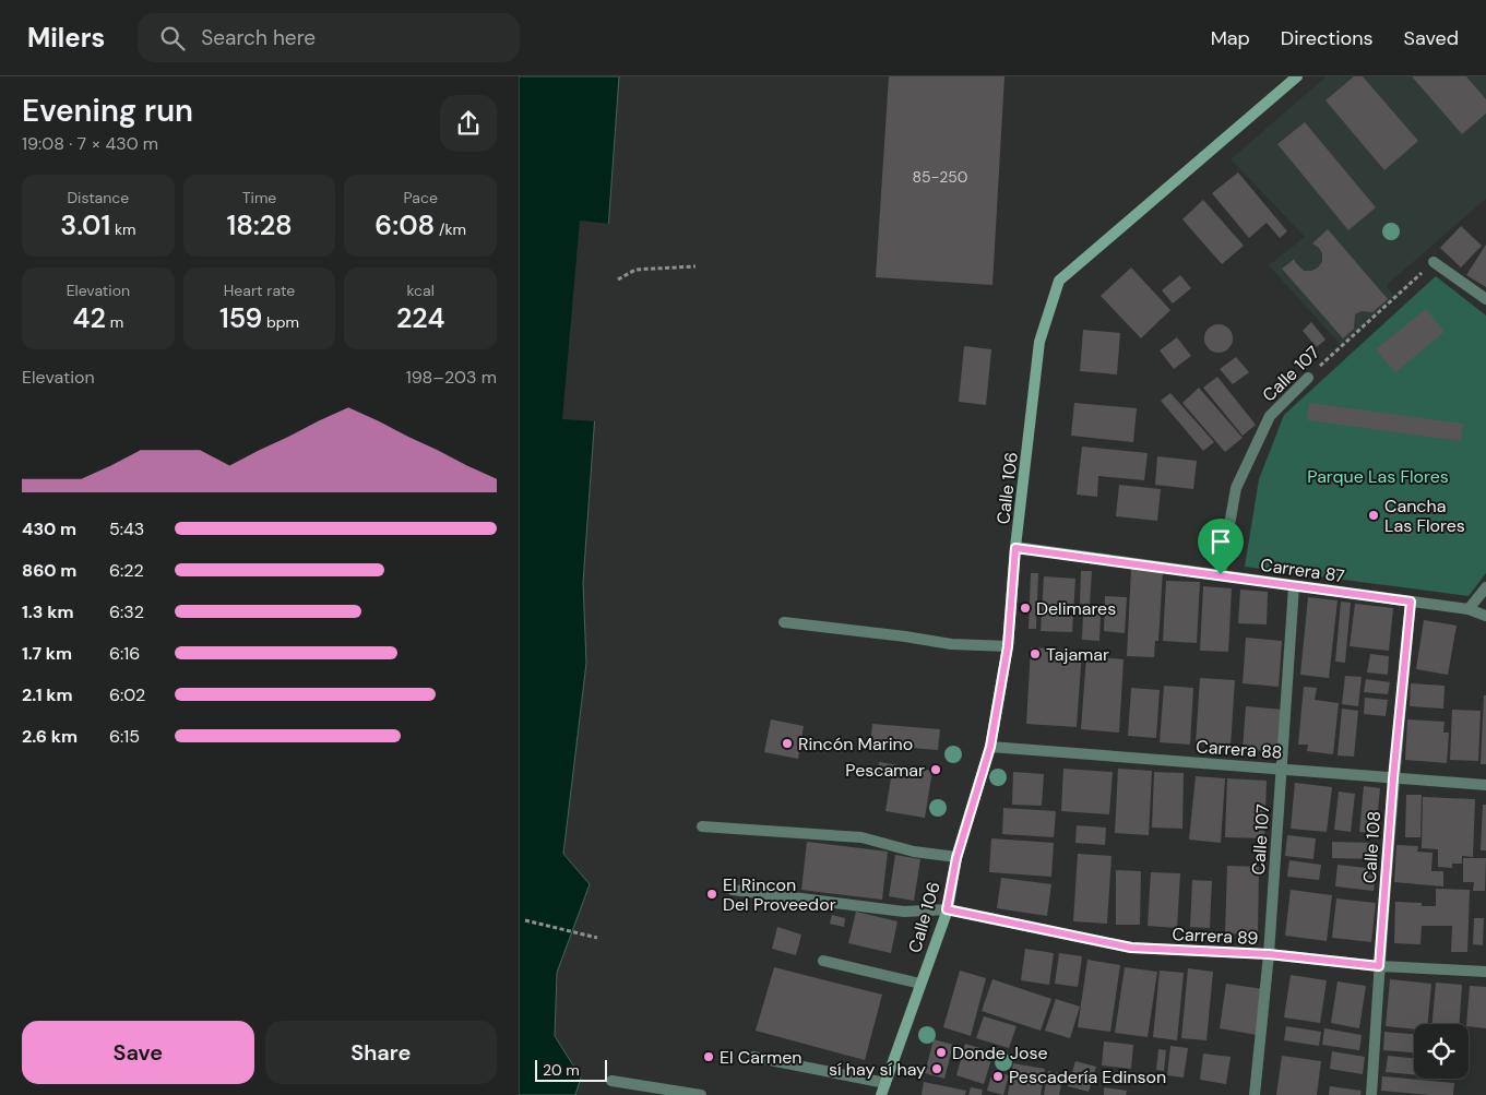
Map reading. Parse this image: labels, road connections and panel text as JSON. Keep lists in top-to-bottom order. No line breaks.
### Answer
{"streets":{"street":["Calle 107","Calle 106","Carrera 87","Carrera 88","Calle 108","Carrera 89"]},"crossings":[["Calle 107","Carrera 87"],["Calle 107","Carrera 88"],["Calle 107","Carrera 89"],["Calle 106","Carrera 87"],["Calle 106","Carrera 88"],["Calle 106","Carrera 89"],["Carrera 87","Calle 108"],["Carrera 88","Calle 108"],["Calle 108","Carrera 89"]],"parks":["Parque Las Flores"],"places":["Cancha Las Flores","Delimares","Tajamar","Rincón Marino","Pescamar","El Rincon Del Proveedor","Donde Jose","El Carmen","sí hay sí hay","Pescadería Edinson"],"house_numbers":["85-250"],"scale_bar":"20 m","page":{"header":"Milers","search":"Search here","nav":["Map","Directions","Saved"],"heading":["Evening run","19:08 · 7 × 430 m"],"stats":[["Distance","3.01 km"],["Time","18:28"],["Pace","6:08 /km"],["Elevation","42 m"],["Heart rate","159 bpm"],["kcal","224"]],"chart":["Elevation","198–203 m"],"list":[{"name":"430 m","note":"5:43"},{"name":"860 m","note":"6:22"},{"name":"1.3 km","note":"6:32"},{"name":"1.7 km","note":"6:16"},{"name":"2.1 km","note":"6:02"},{"name":"2.6 km","note":"6:15"}],"buttons":["Save","Share"],"scale":"20 m"}}
